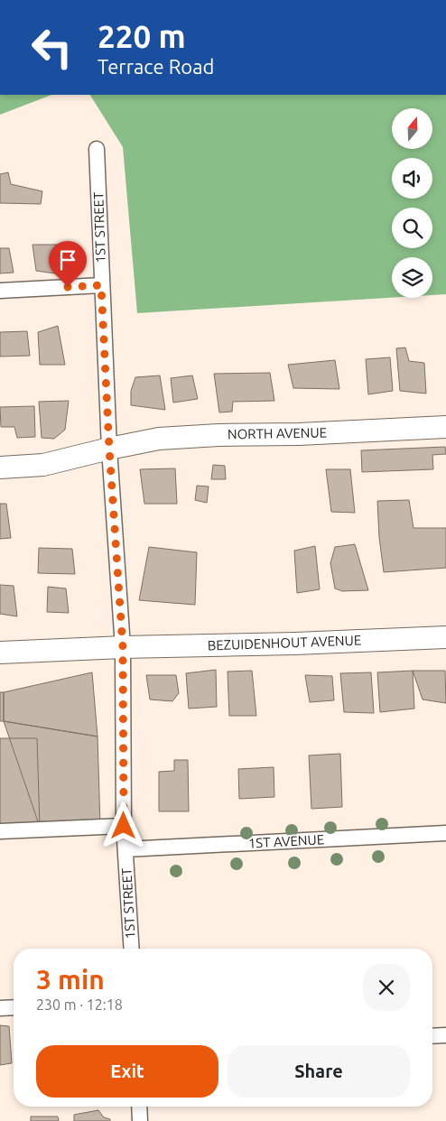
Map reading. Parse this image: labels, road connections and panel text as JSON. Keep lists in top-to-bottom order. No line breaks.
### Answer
{"streets":{"street":["1ST STREET","NORTH AVENUE","BEZUIDENHOUT AVENUE","1ST AVENUE"]},"crossings":[["1ST STREET","NORTH AVENUE"],["1ST STREET","BEZUIDENHOUT AVENUE"],["1ST STREET","1ST AVENUE"]],"north":"top","page":{"turn":["220 m","Terrace Road"],"heading":["3 min","230 m · 12:18"],"buttons":["Exit","Share"]}}
